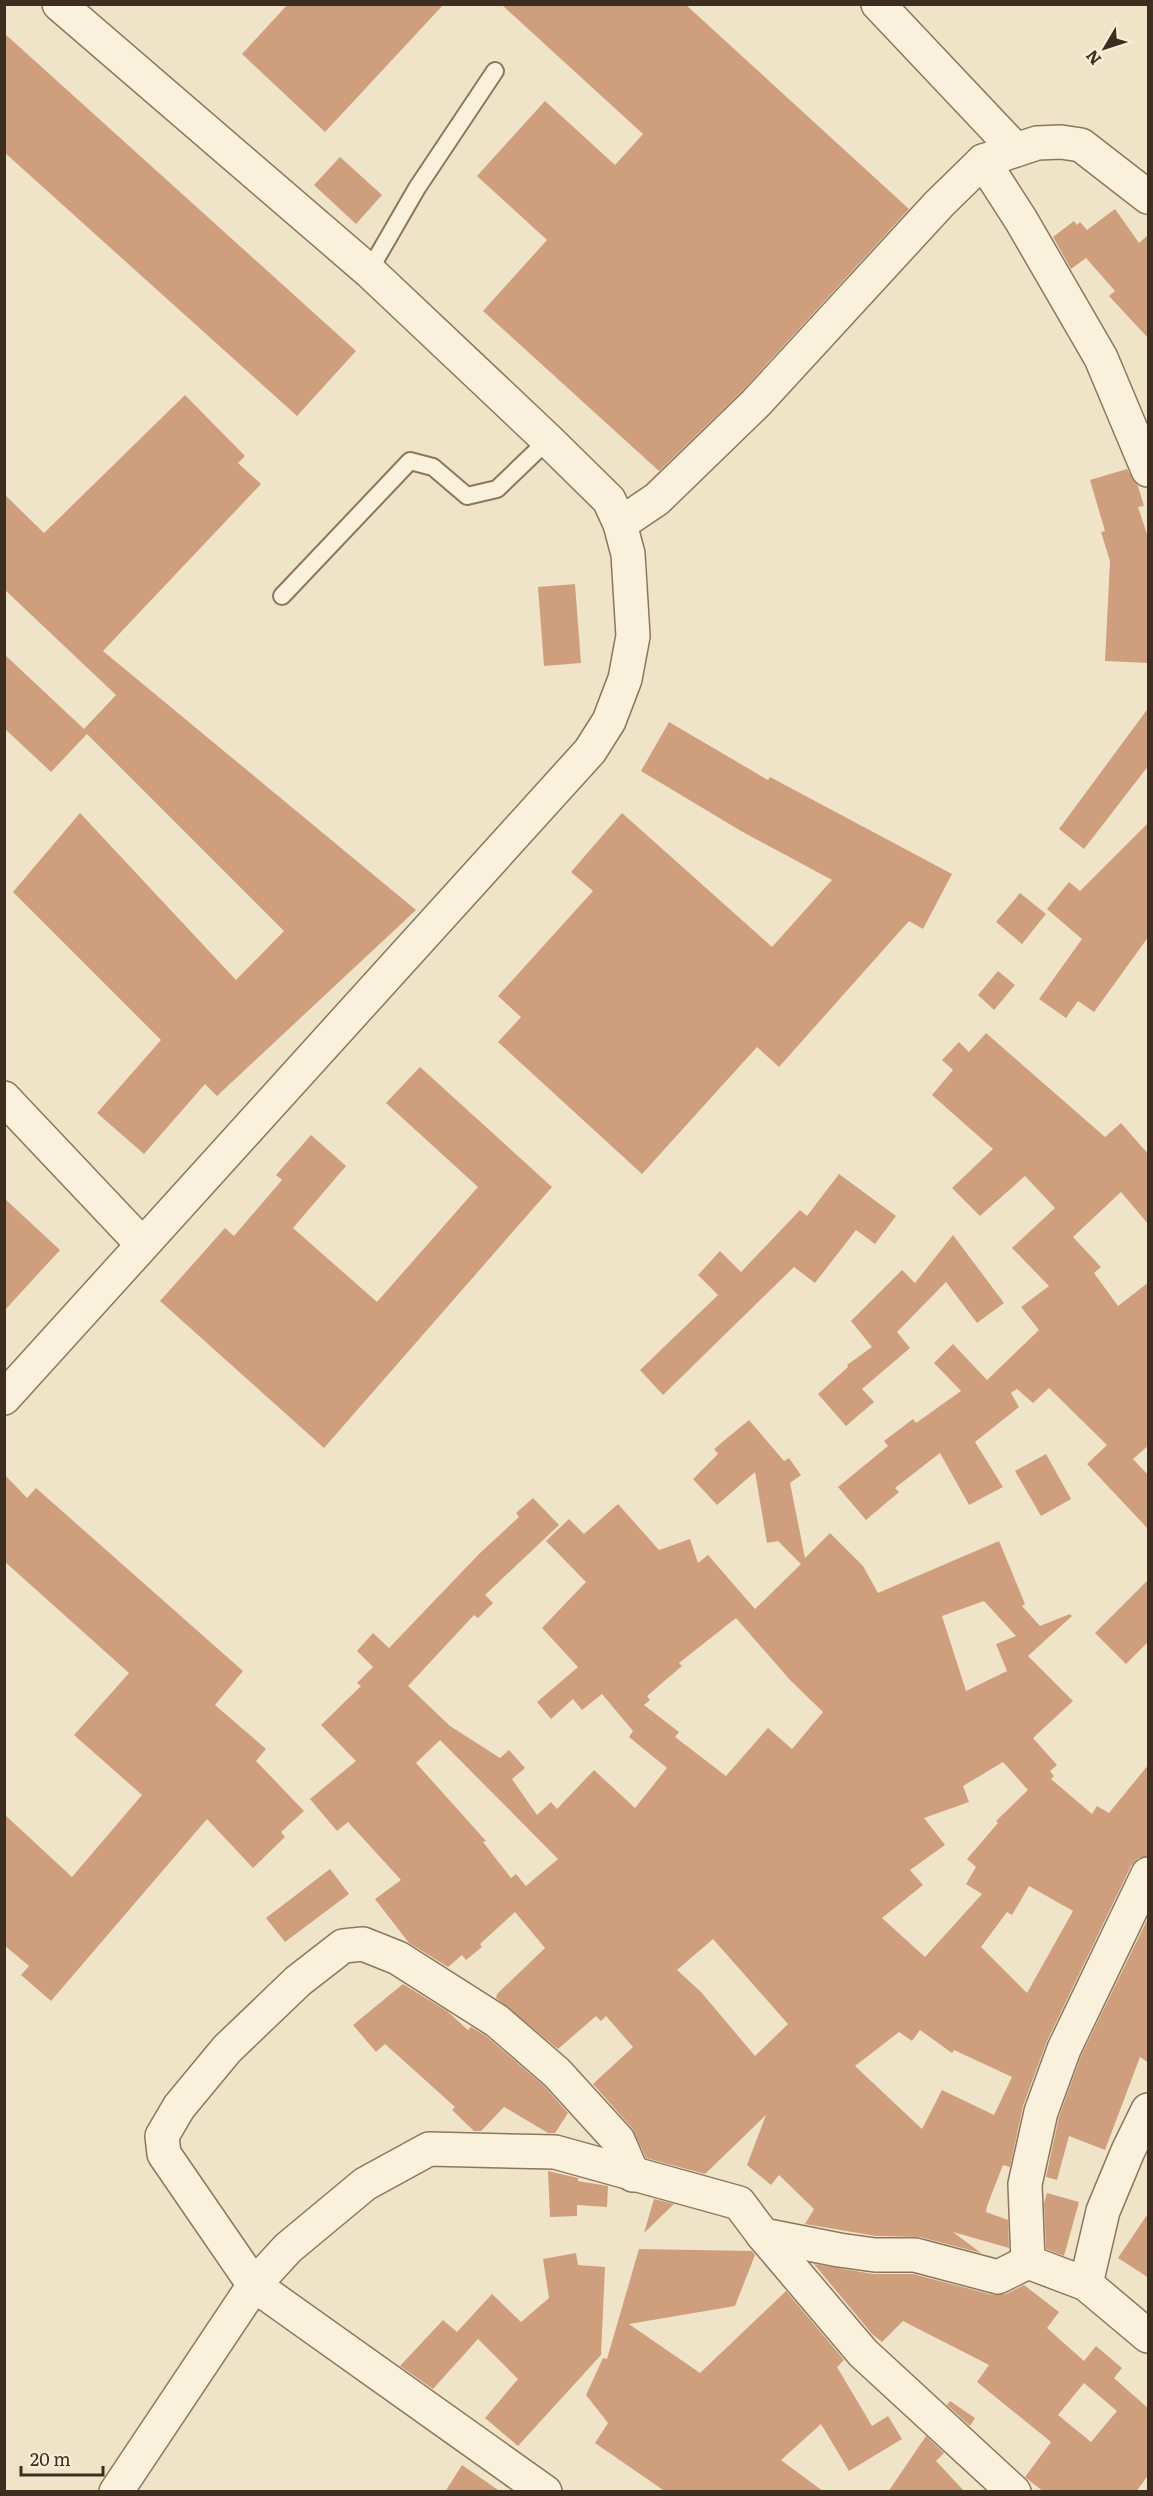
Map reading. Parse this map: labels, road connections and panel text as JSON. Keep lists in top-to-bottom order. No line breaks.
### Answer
{"scale_bar":"20 m","north":"bottom left"}
